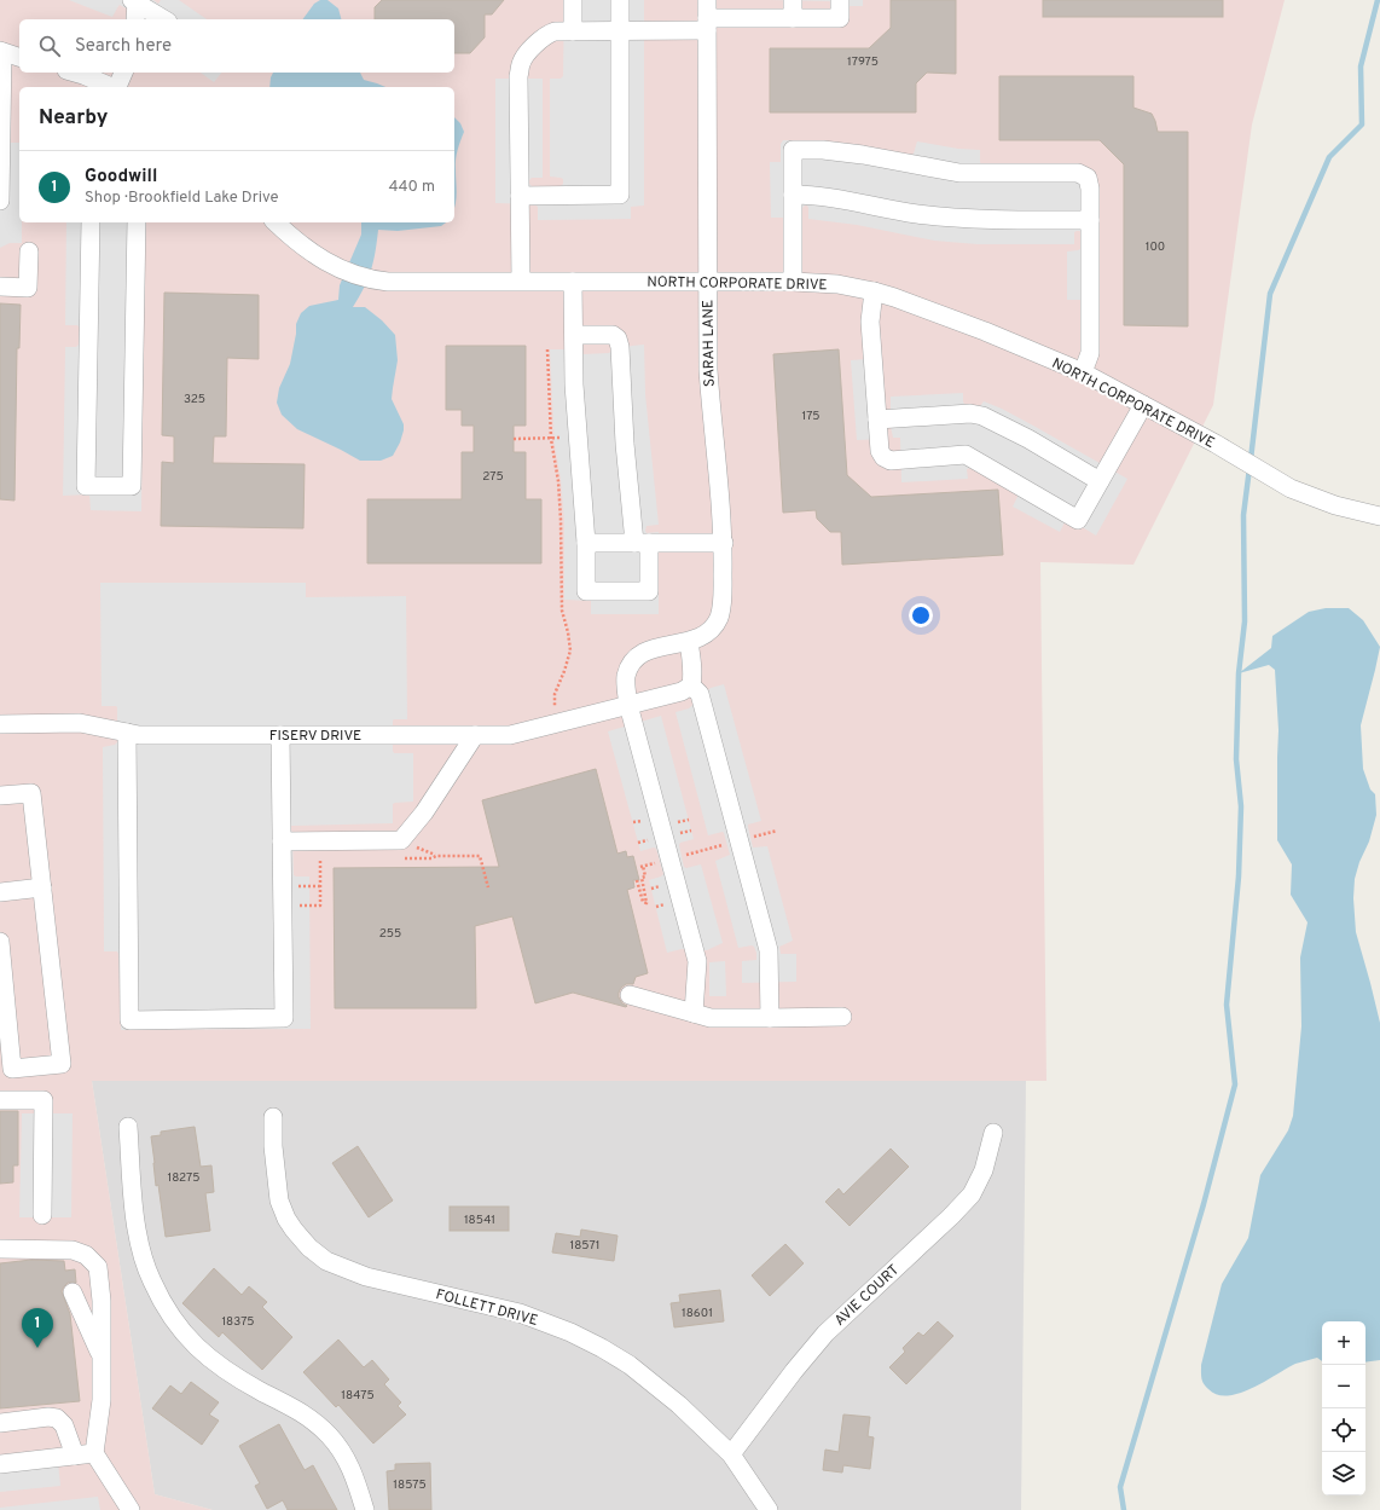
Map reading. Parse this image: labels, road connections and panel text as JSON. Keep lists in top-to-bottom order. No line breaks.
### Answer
{"streets":{"street":["NORTH CORPORATE DRIVE","SARAH LANE","FISERV DRIVE","AVIE COURT","FOLLETT DRIVE"]},"crossings":[["NORTH CORPORATE DRIVE","SARAH LANE"],["AVIE COURT","FOLLETT DRIVE"]],"house_numbers":["17975","100","325","175","275","255","18275","18541","18571","18601","18375","18475","18575"],"page":{"search":"Search here","heading":"Nearby","list":[{"mark":"1","name":"Goodwill","note":"Shop · Brookfield Lake Drive","value":"440 m"}],"pins":"1","map_buttons":["+","−"]}}
